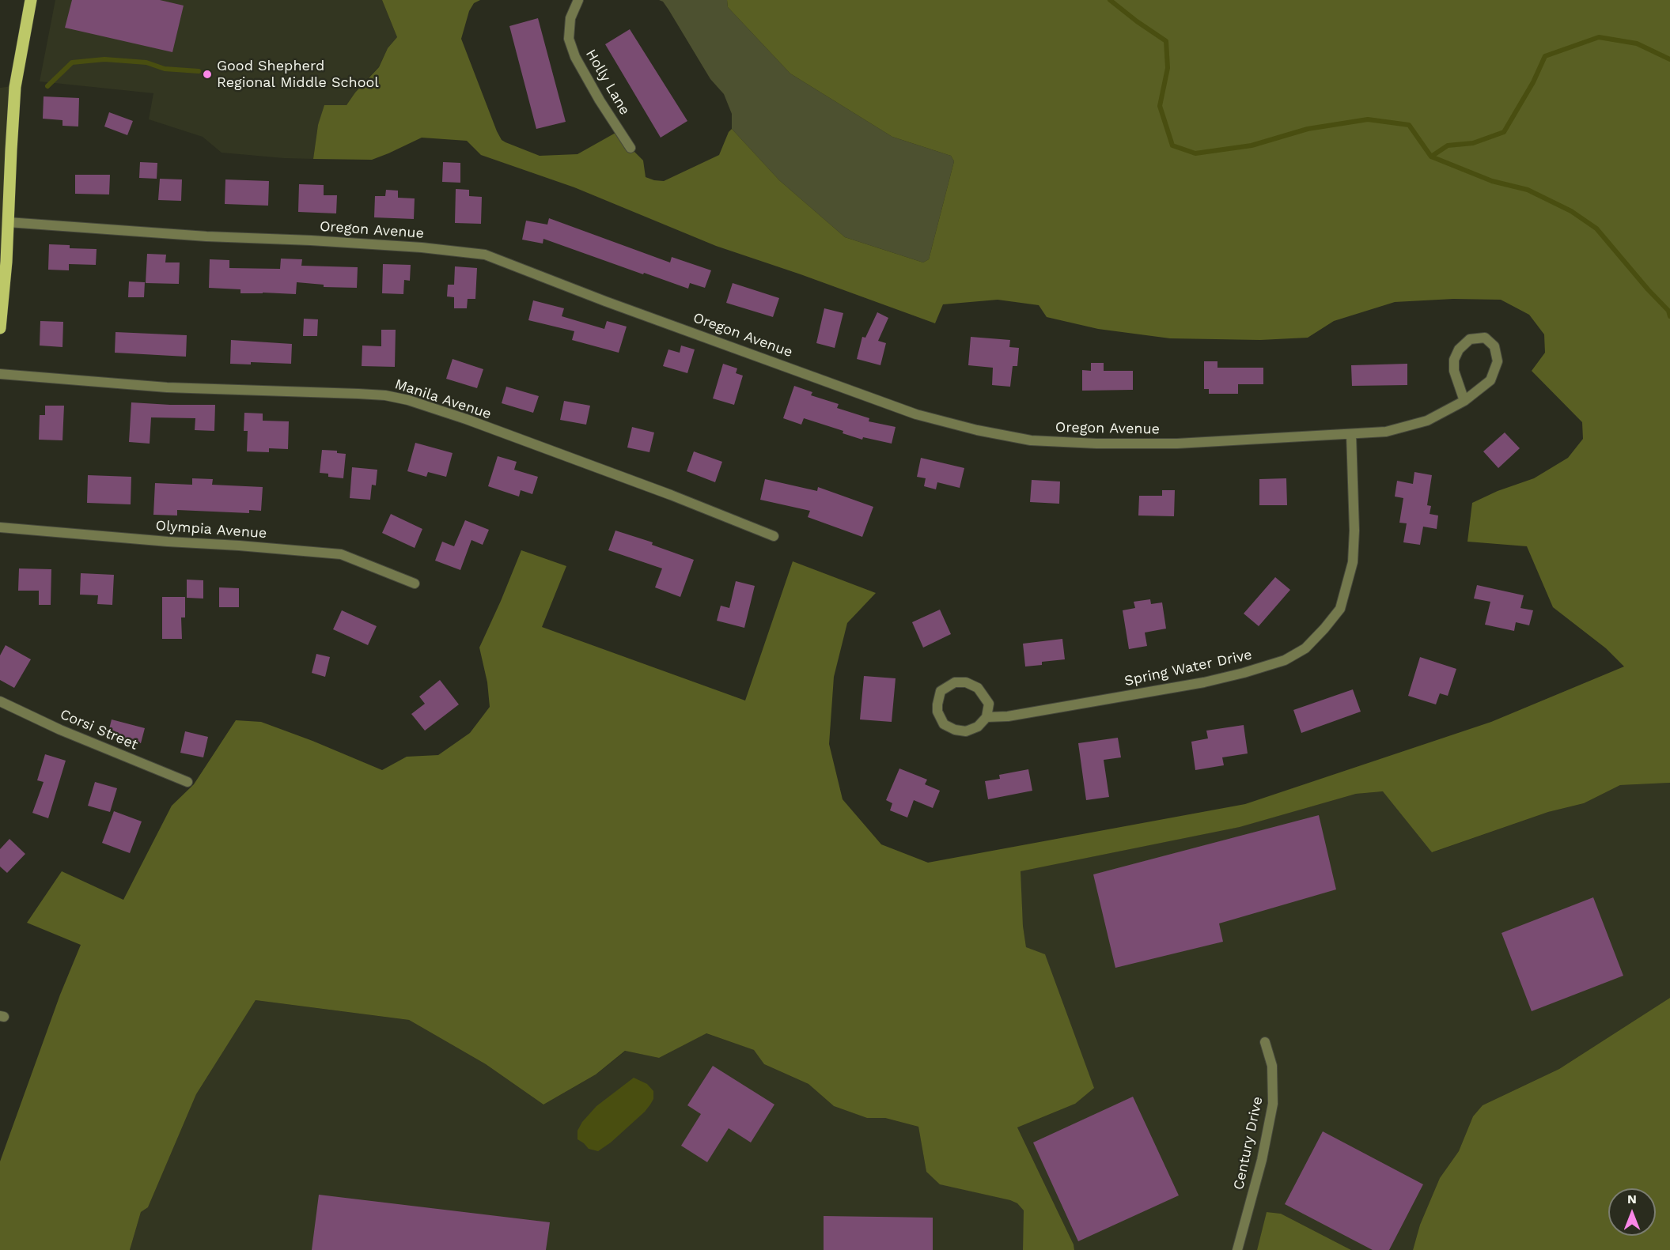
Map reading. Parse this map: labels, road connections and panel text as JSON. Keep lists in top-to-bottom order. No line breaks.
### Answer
{"streets":{"street":["Holly Lane","Oregon Avenue","Manila Avenue","Olympia Avenue","Spring Water Drive","Corsi Street","Century Drive"]},"crossings":[["Oregon Avenue","Spring Water Drive"]],"places":["Good Shepherd Regional Middle School"],"north":"top"}
